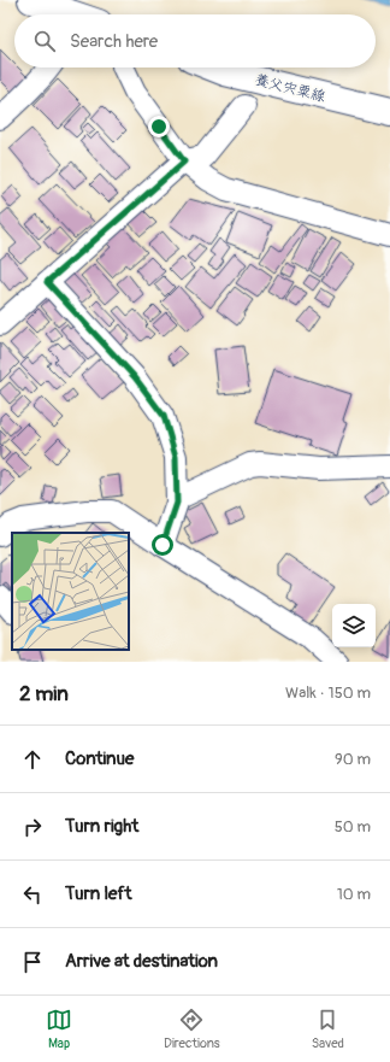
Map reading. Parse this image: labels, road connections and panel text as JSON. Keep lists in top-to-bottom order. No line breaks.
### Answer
{"streets":{"main road":["養父宍粟線"]},"page":{"search":"Search here","heading":["2 min","Walk · 150 m"],"list":[["Continue","90 m"],["Turn right","50 m"],["Turn left","10 m"],"Arrive at destination"],"nav":["Map","Directions","Saved"]}}
